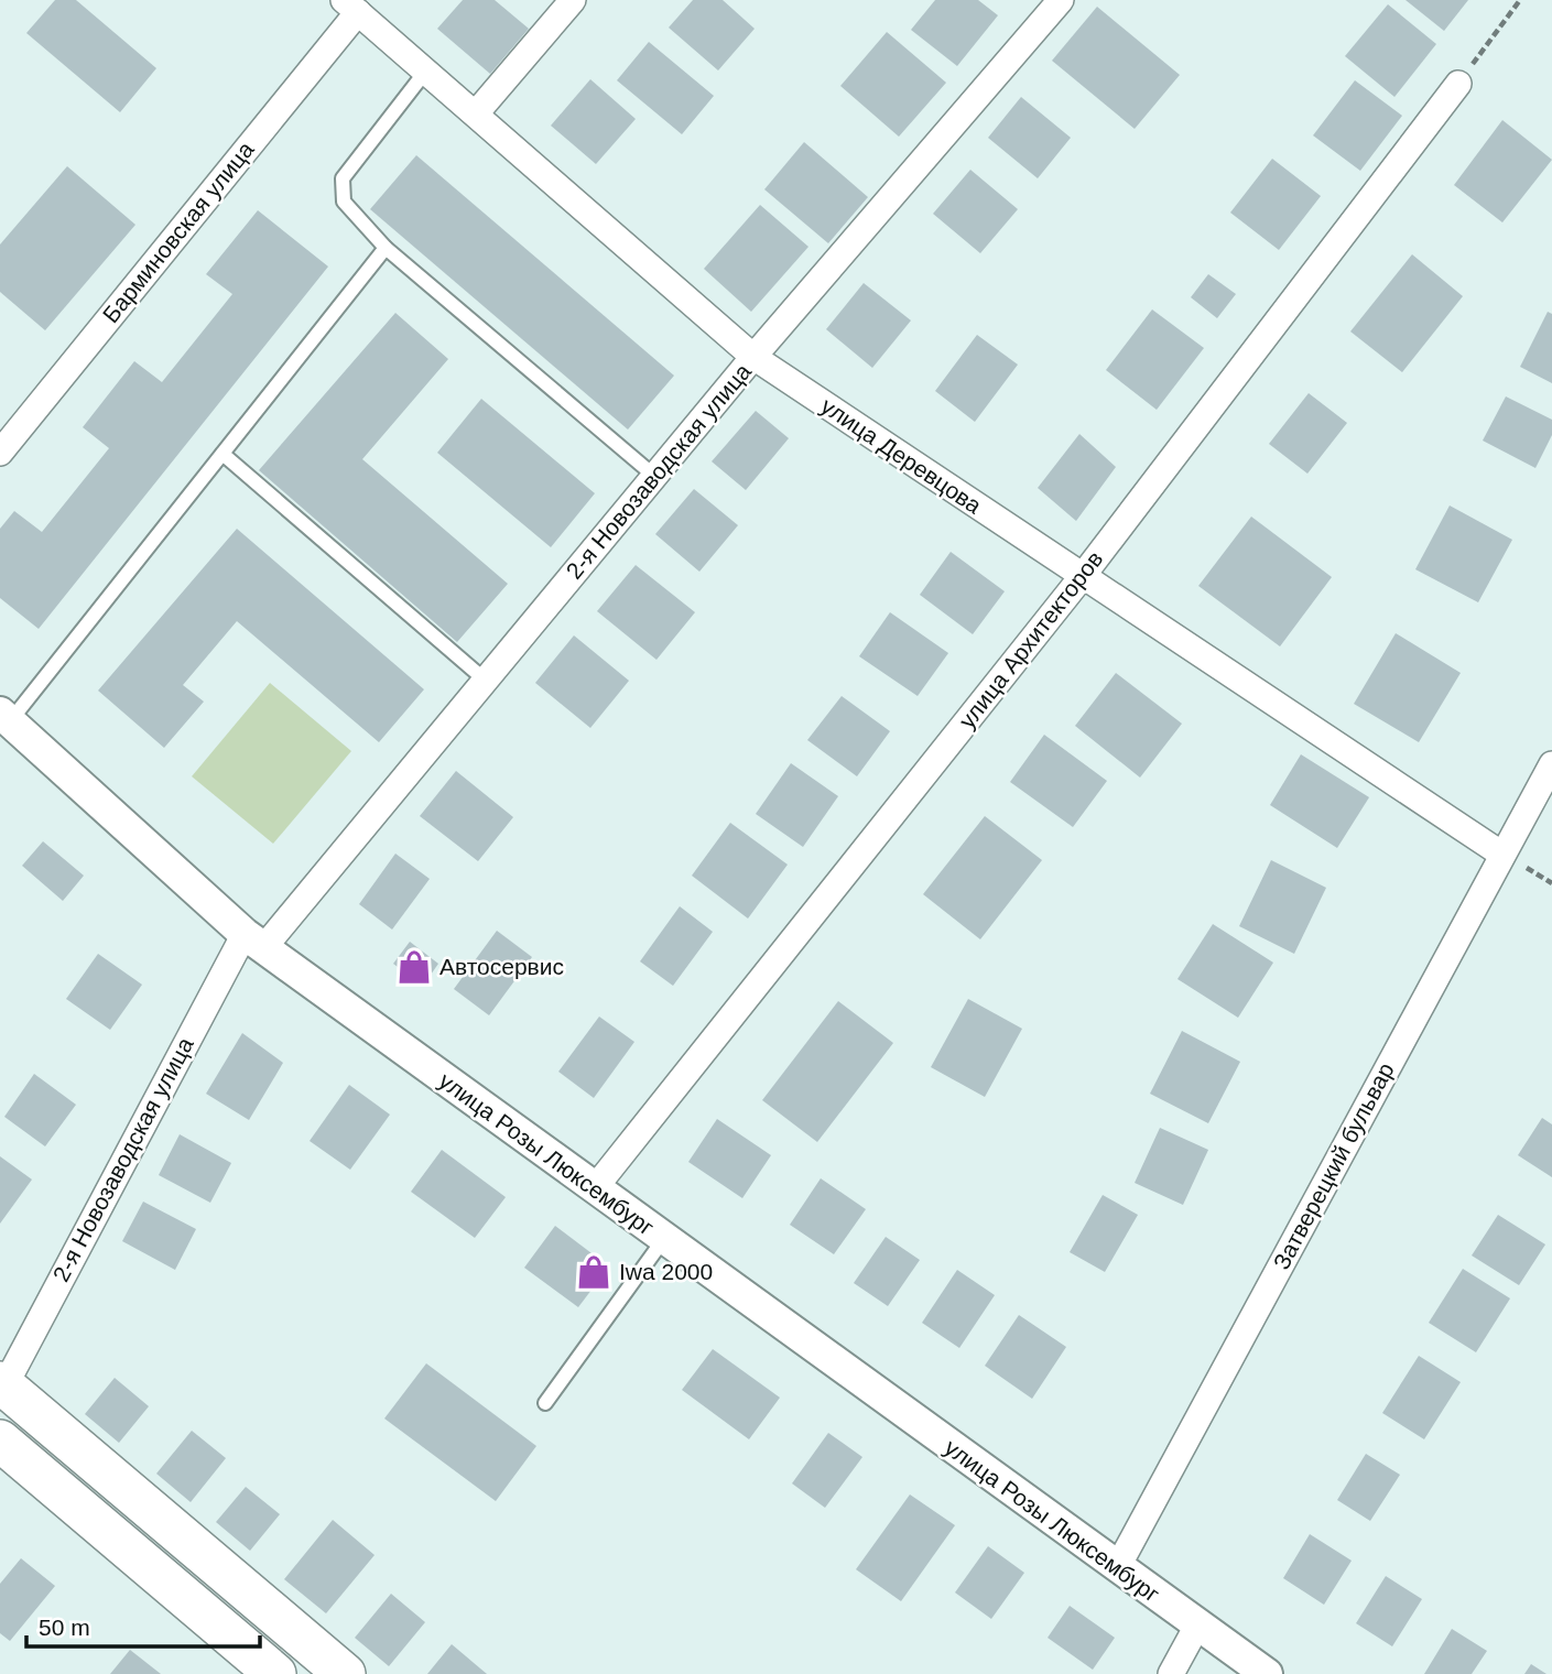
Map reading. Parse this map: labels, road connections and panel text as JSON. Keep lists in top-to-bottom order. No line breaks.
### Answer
{"streets":{"street":["Барминовская улица","улица Деревцова","2-я Новозаводская улица","улица Архитекторов","улица Розы Люксембург","Затверецкий бульвар"]},"crossings":[["Барминовская улица","улица Деревцова"],["улица Деревцова","2-я Новозаводская улица"],["улица Деревцова","улица Архитекторов"],["улица Деревцова","Затверецкий бульвар"],["2-я Новозаводская улица","улица Розы Люксембург"],["улица Архитекторов","улица Розы Люксембург"],["улица Розы Люксембург","Затверецкий бульвар"]],"places":{"shop":["Автосервис","Iwa 2000"]},"scale_bar":"50 m"}
